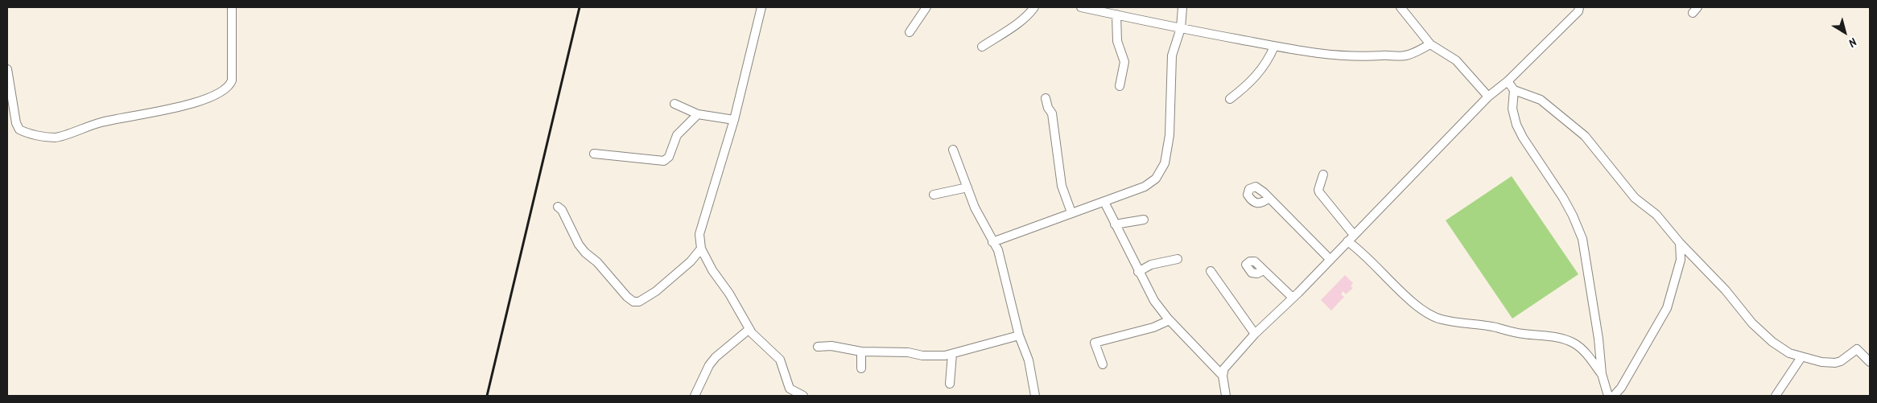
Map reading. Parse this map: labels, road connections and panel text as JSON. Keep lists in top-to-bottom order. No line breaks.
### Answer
{"north":"bottom right"}
